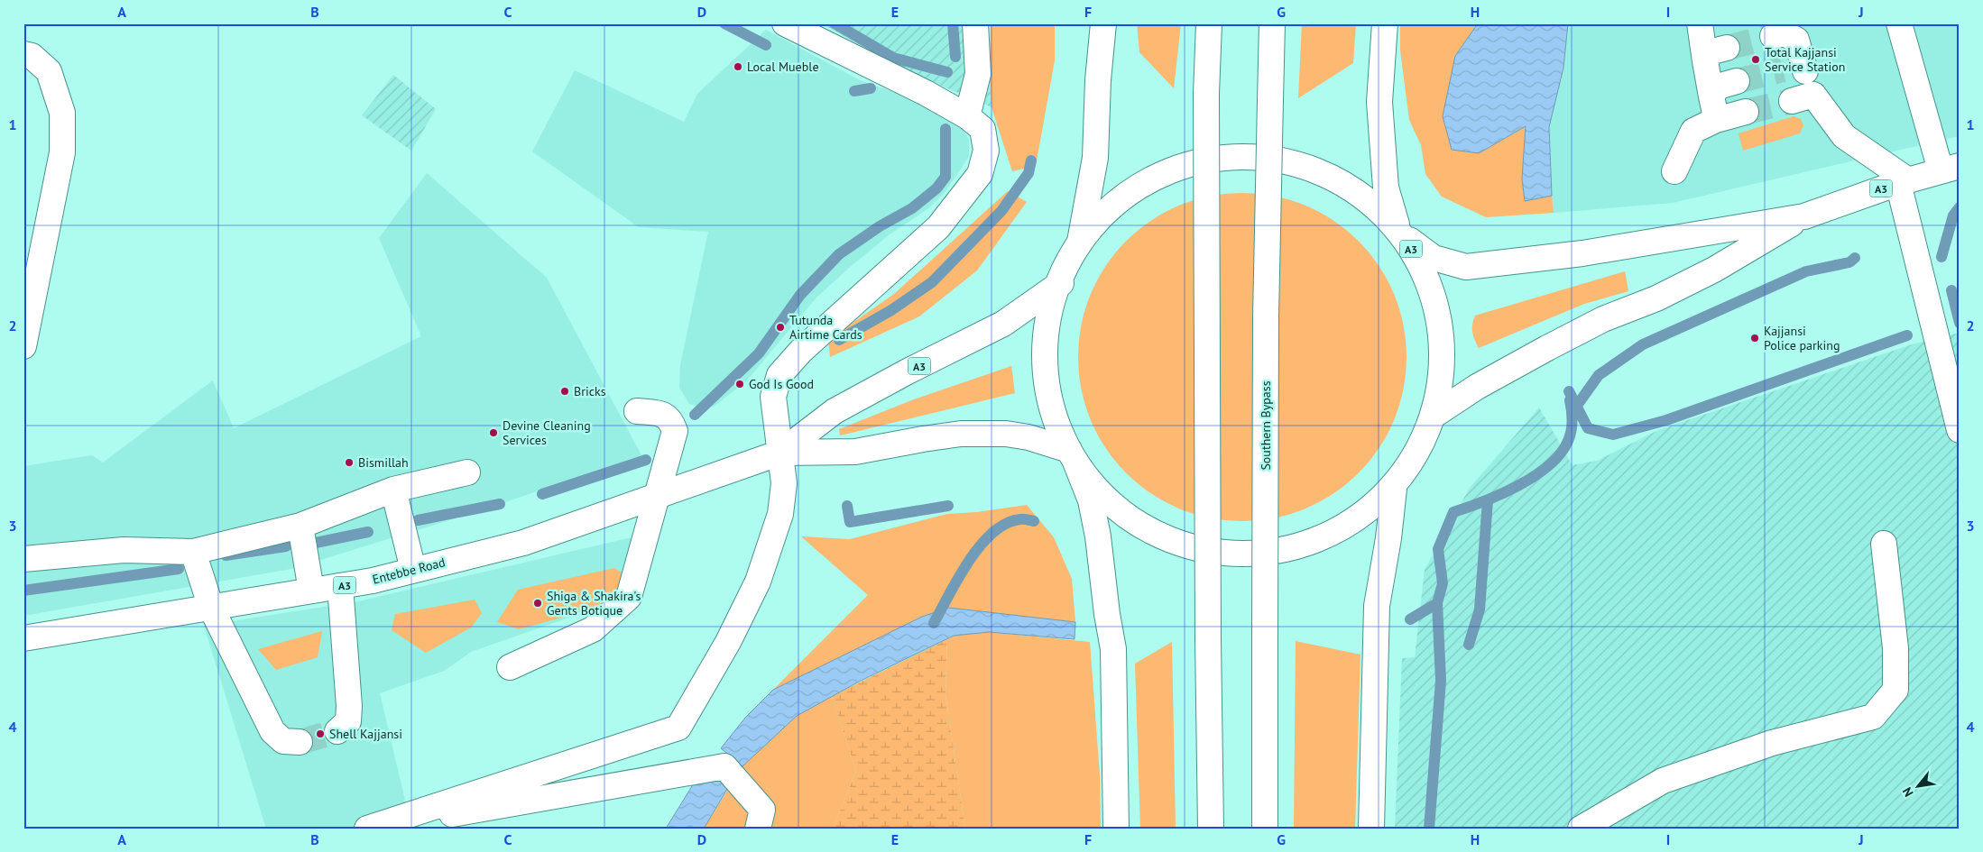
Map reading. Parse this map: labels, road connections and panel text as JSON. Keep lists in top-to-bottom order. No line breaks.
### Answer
{"streets":{"main road":["A3","Southern Bypass","Entebbe Road"]},"crossings":[["A3","Entebbe Road"]],"places":["Total Kajjansi Service Station","Local Mueble","Tutunda Airtime Cards","Kajjansi Police parking","God Is Good","Bricks","Devine Cleaning Services","Bismillah","Shiga & Shakira's Gents Botique","Shell Kajjansi"],"north":"bottom left","grid":{"columns":["A","B","C","D","E","F","G","H","I","J"],"rows":["1","2","3","4"]}}
